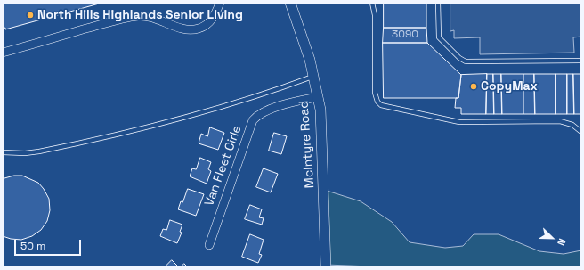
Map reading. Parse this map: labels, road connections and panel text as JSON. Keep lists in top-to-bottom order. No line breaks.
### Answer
{"streets":{"street":["McIntyre Road","Van Fleet Cirle"]},"crossings":[["McIntyre Road","Van Fleet Cirle"]],"places":["North Hills Highlands Senior Living","CopyMax"],"house_numbers":["3090"],"scale_bar":"50 m","north":"bottom right"}
